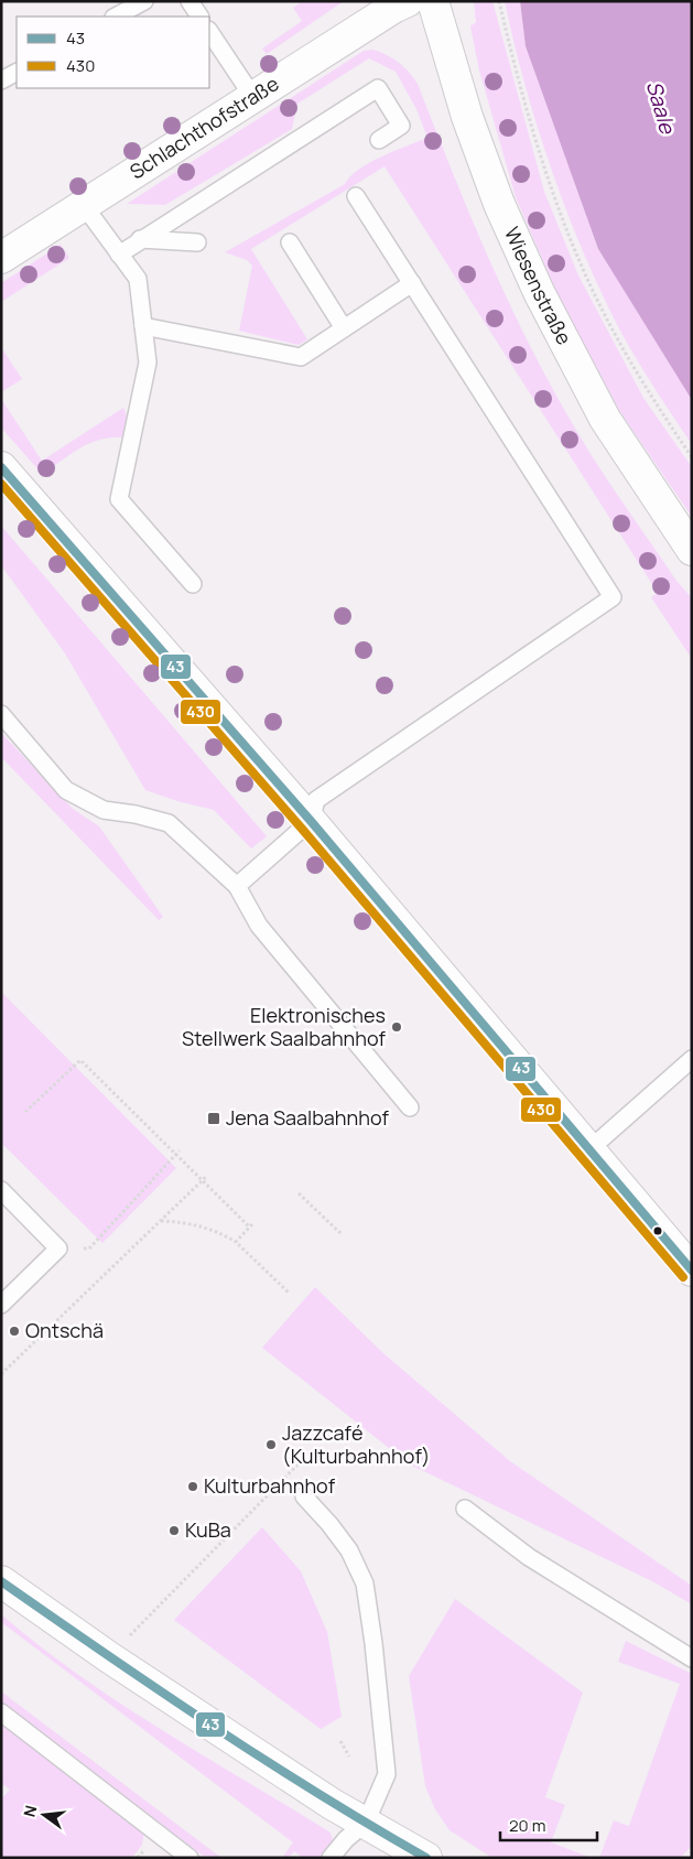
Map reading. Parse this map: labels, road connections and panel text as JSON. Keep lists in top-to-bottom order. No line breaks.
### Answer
{"streets":{"street":["Schlachthofstraße","Wiesenstraße"]},"water":["Saale"],"places":{"other":["Elektronisches Stellwerk Saalbahnhof","Ontschä","Jazzcafé (Kulturbahnhof)","Kulturbahnhof","KuBa"],"transit":["Jena Saalbahnhof"]},"lines":["transit line 43","transit line 430"],"legend":["43","430"],"scale_bar":"20 m","north":"left"}
